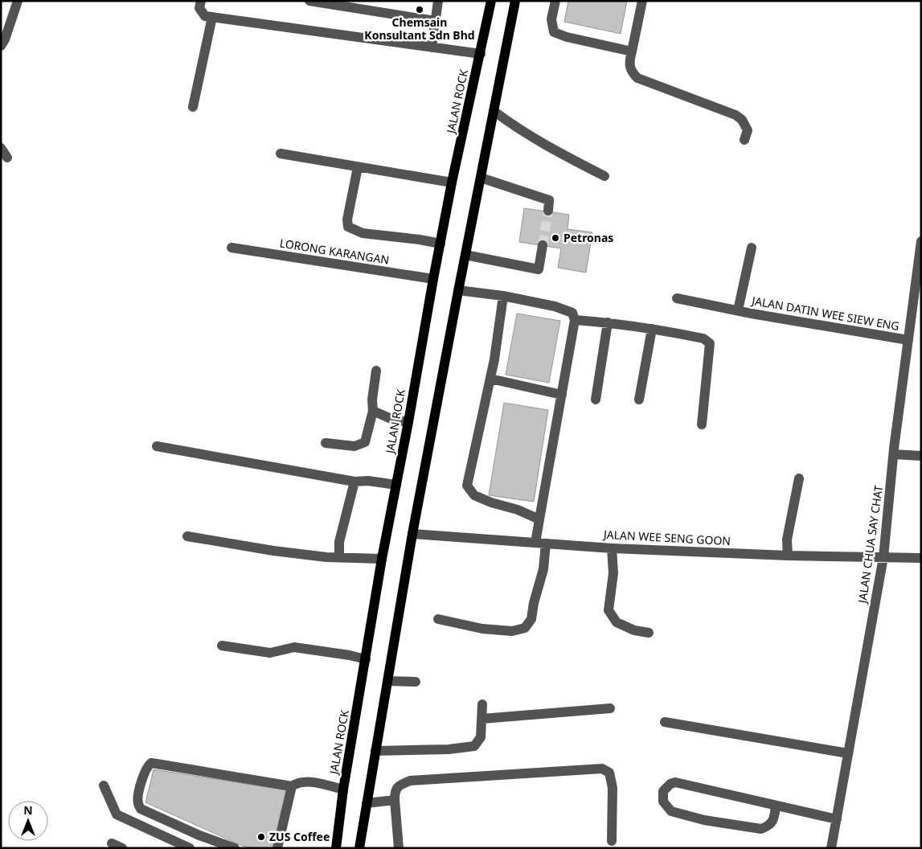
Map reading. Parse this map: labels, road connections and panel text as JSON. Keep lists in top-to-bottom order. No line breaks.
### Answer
{"streets":{"main road":["JALAN ROCK"],"street":["LORONG KARANGAN","JALAN DATIN WEE SIEW ENG","JALAN WEE SENG GOON","JALAN CHUA SAY CHAT"]},"crossings":[["JALAN ROCK","LORONG KARANGAN"],["JALAN DATIN WEE SIEW ENG","JALAN CHUA SAY CHAT"],["JALAN WEE SENG GOON","JALAN CHUA SAY CHAT"]],"places":["Chemsain Konsultant Sdn Bhd","Petronas","ZUS Coffee"],"north":"top"}
